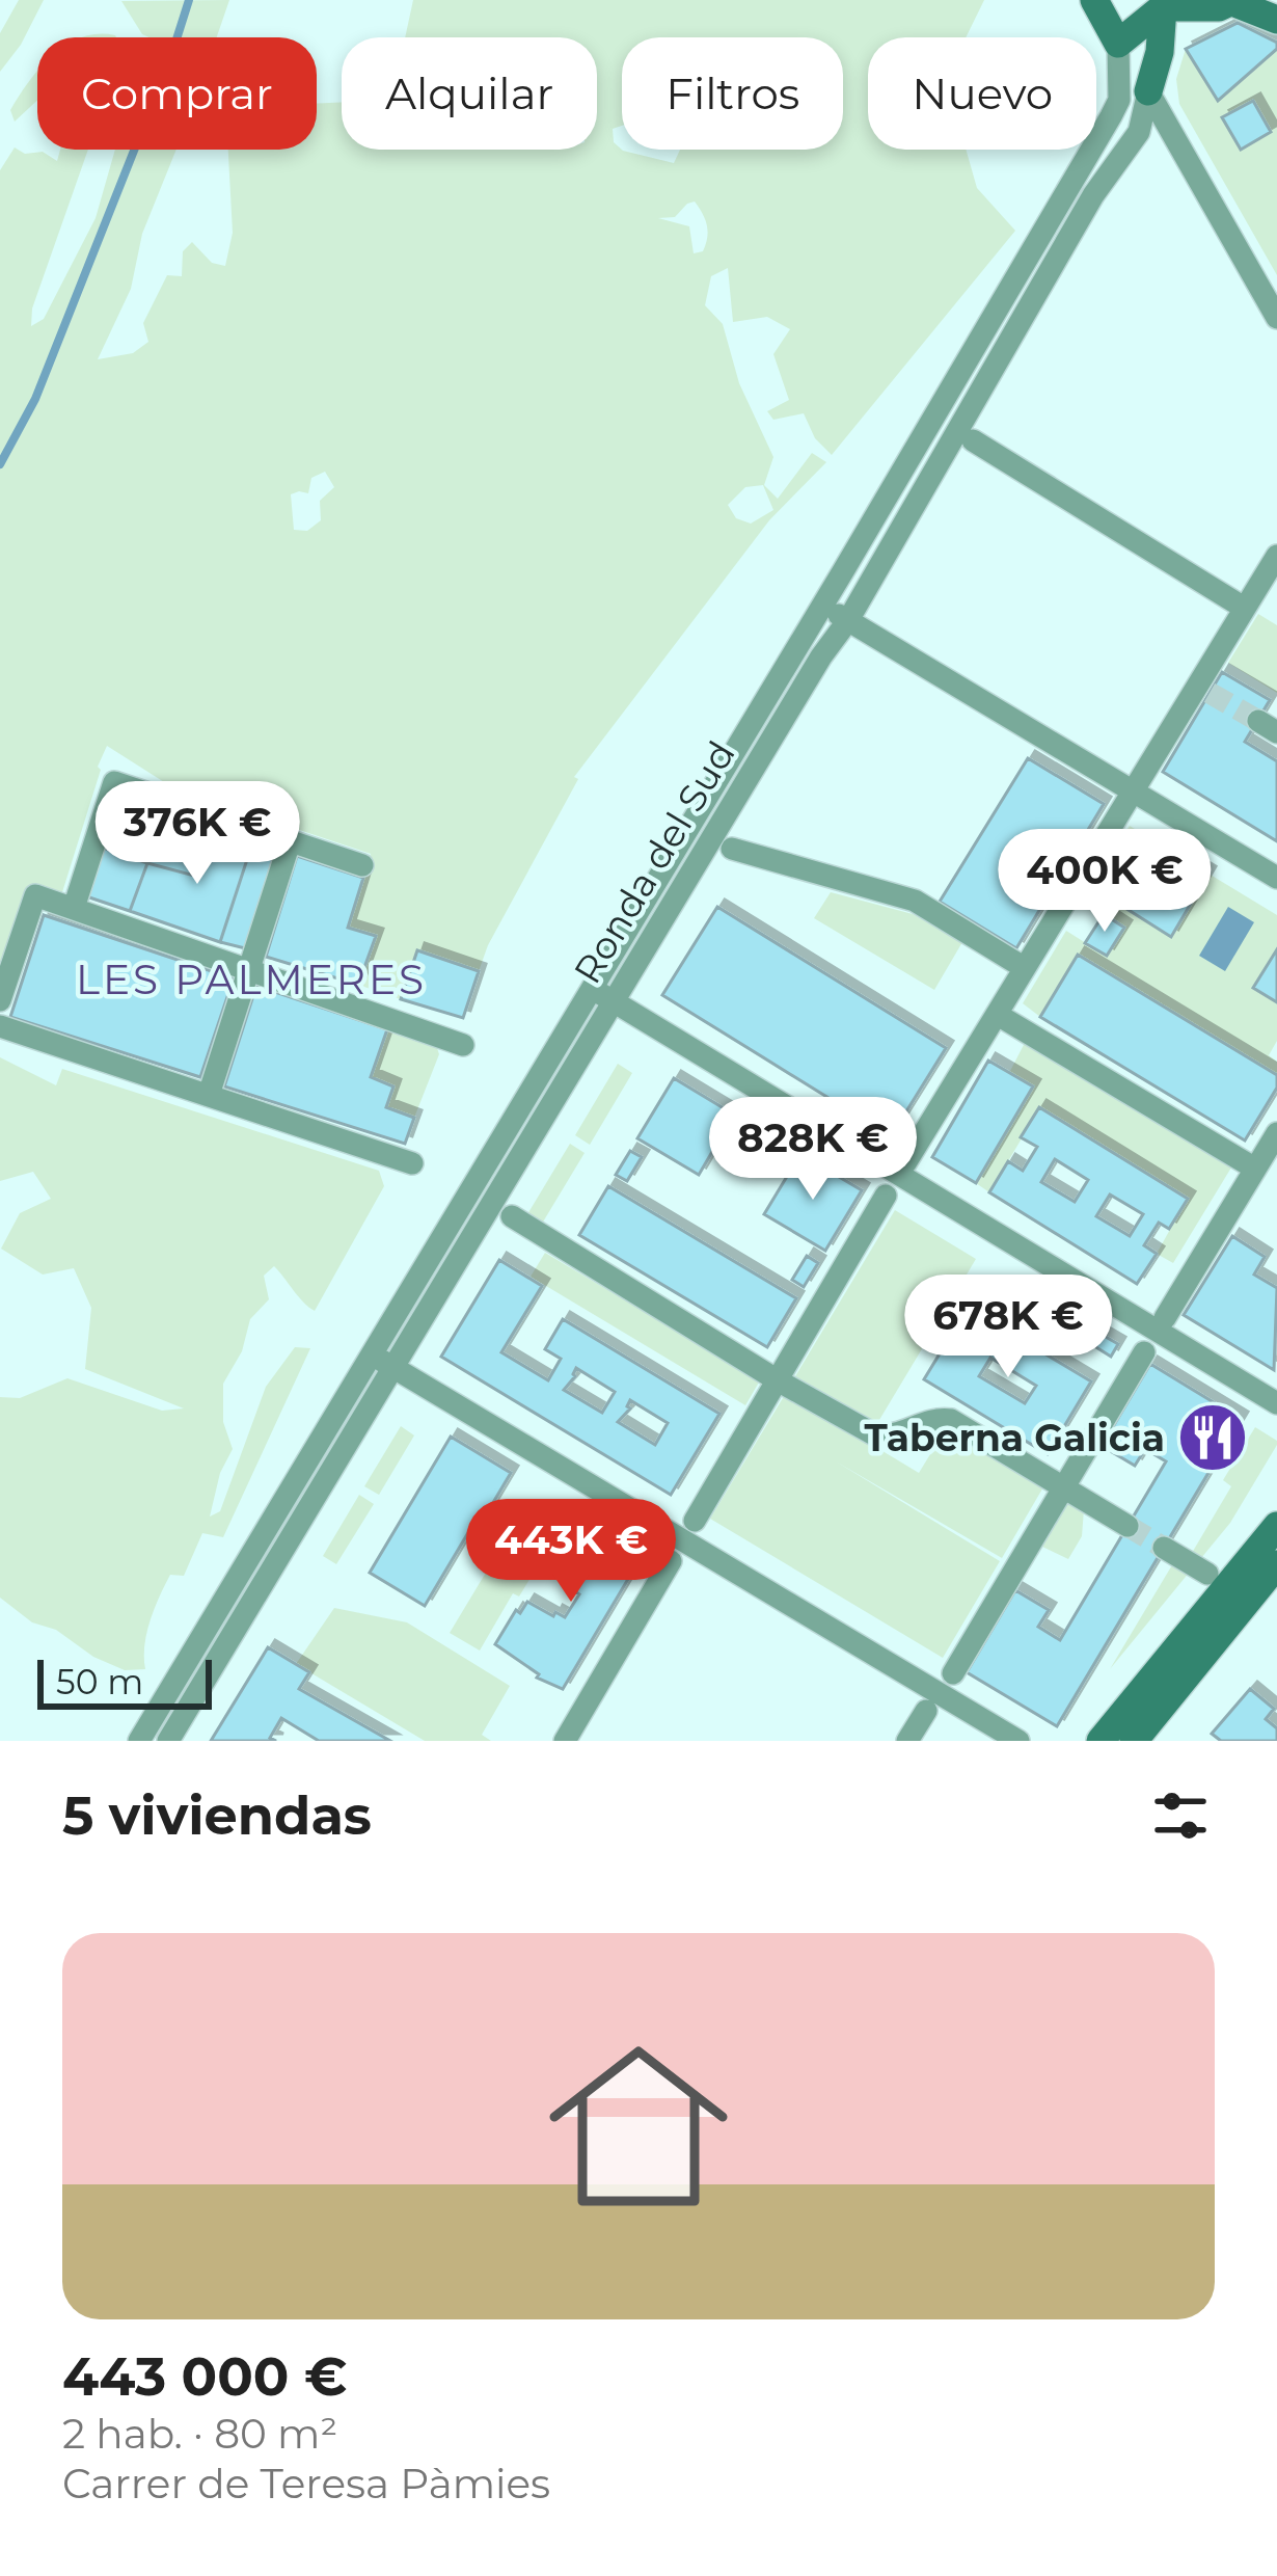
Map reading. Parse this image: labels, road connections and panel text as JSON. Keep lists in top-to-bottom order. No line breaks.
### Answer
{"streets":{"main road":["Ronda del Sud"]},"districts":["LES PALMERES"],"places":{"restaurant":["Taberna Galicia"]},"scale_bar":"50 m","page":{"chip":["Comprar","Alquilar","Filtros","Nuevo"],"price":["376K €","400K €","828K €","678K €","443K €"],"scale":"50 m","heading":"5 viviendas","list":[{"name":"443 000 €","note":"2 hab. · 80 m² · Carrer de Teresa Pàmies"}]}}
